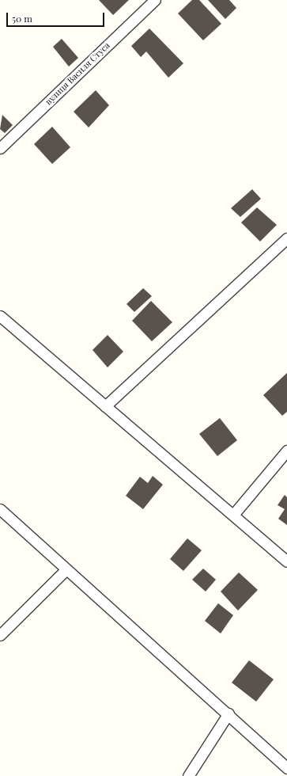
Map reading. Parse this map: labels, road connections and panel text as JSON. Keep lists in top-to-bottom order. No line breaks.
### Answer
{"streets":{"street":["вулиця Василя Стуса"]},"scale_bar":"50 m"}
